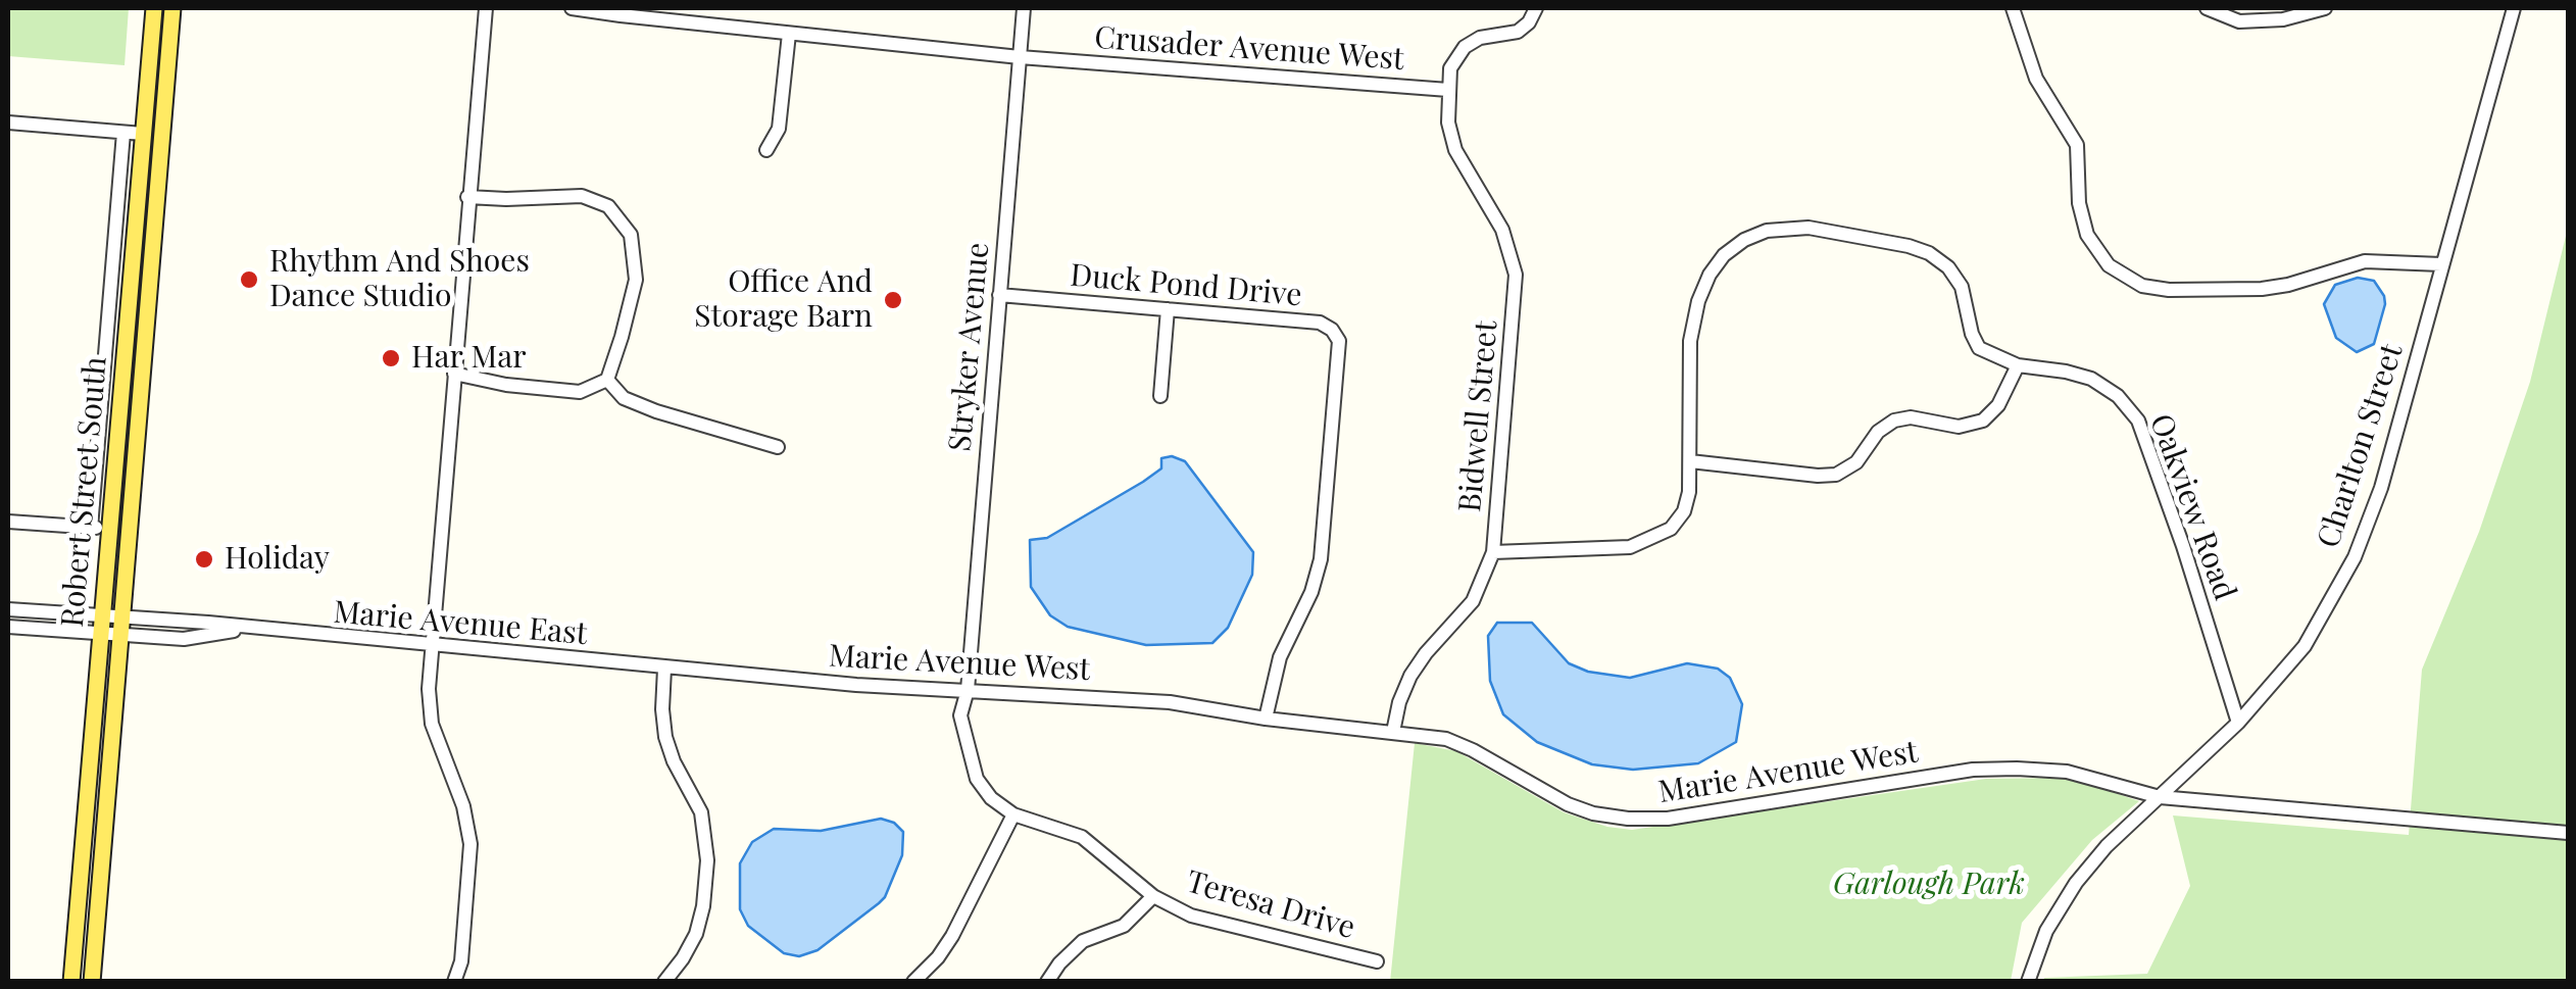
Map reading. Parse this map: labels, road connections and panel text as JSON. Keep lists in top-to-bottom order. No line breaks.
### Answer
{"streets":{"main road":["Robert Street South"],"street":["Crusader Avenue West","Duck Pond Drive","Stryker Avenue","Bidwell Street","Charlton Street","Oakview Road","Marie Avenue East","Marie Avenue West","Teresa Drive"]},"crossings":[["Crusader Avenue West","Stryker Avenue"],["Crusader Avenue West","Bidwell Street"],["Duck Pond Drive","Stryker Avenue"],["Duck Pond Drive","Marie Avenue West"],["Stryker Avenue","Marie Avenue West"],["Stryker Avenue","Teresa Drive"],["Bidwell Street","Oakview Road"],["Bidwell Street","Marie Avenue West"],["Charlton Street","Oakview Road"],["Charlton Street","Marie Avenue West"],["Robert Street South","Marie Avenue East"],["Marie Avenue East","Marie Avenue West"],["Marie Avenue West","Teresa Drive"]],"parks":["Garlough Park"],"places":["Rhythm And Shoes Dance Studio","Office And Storage Barn","Har Mar","Holiday"]}
